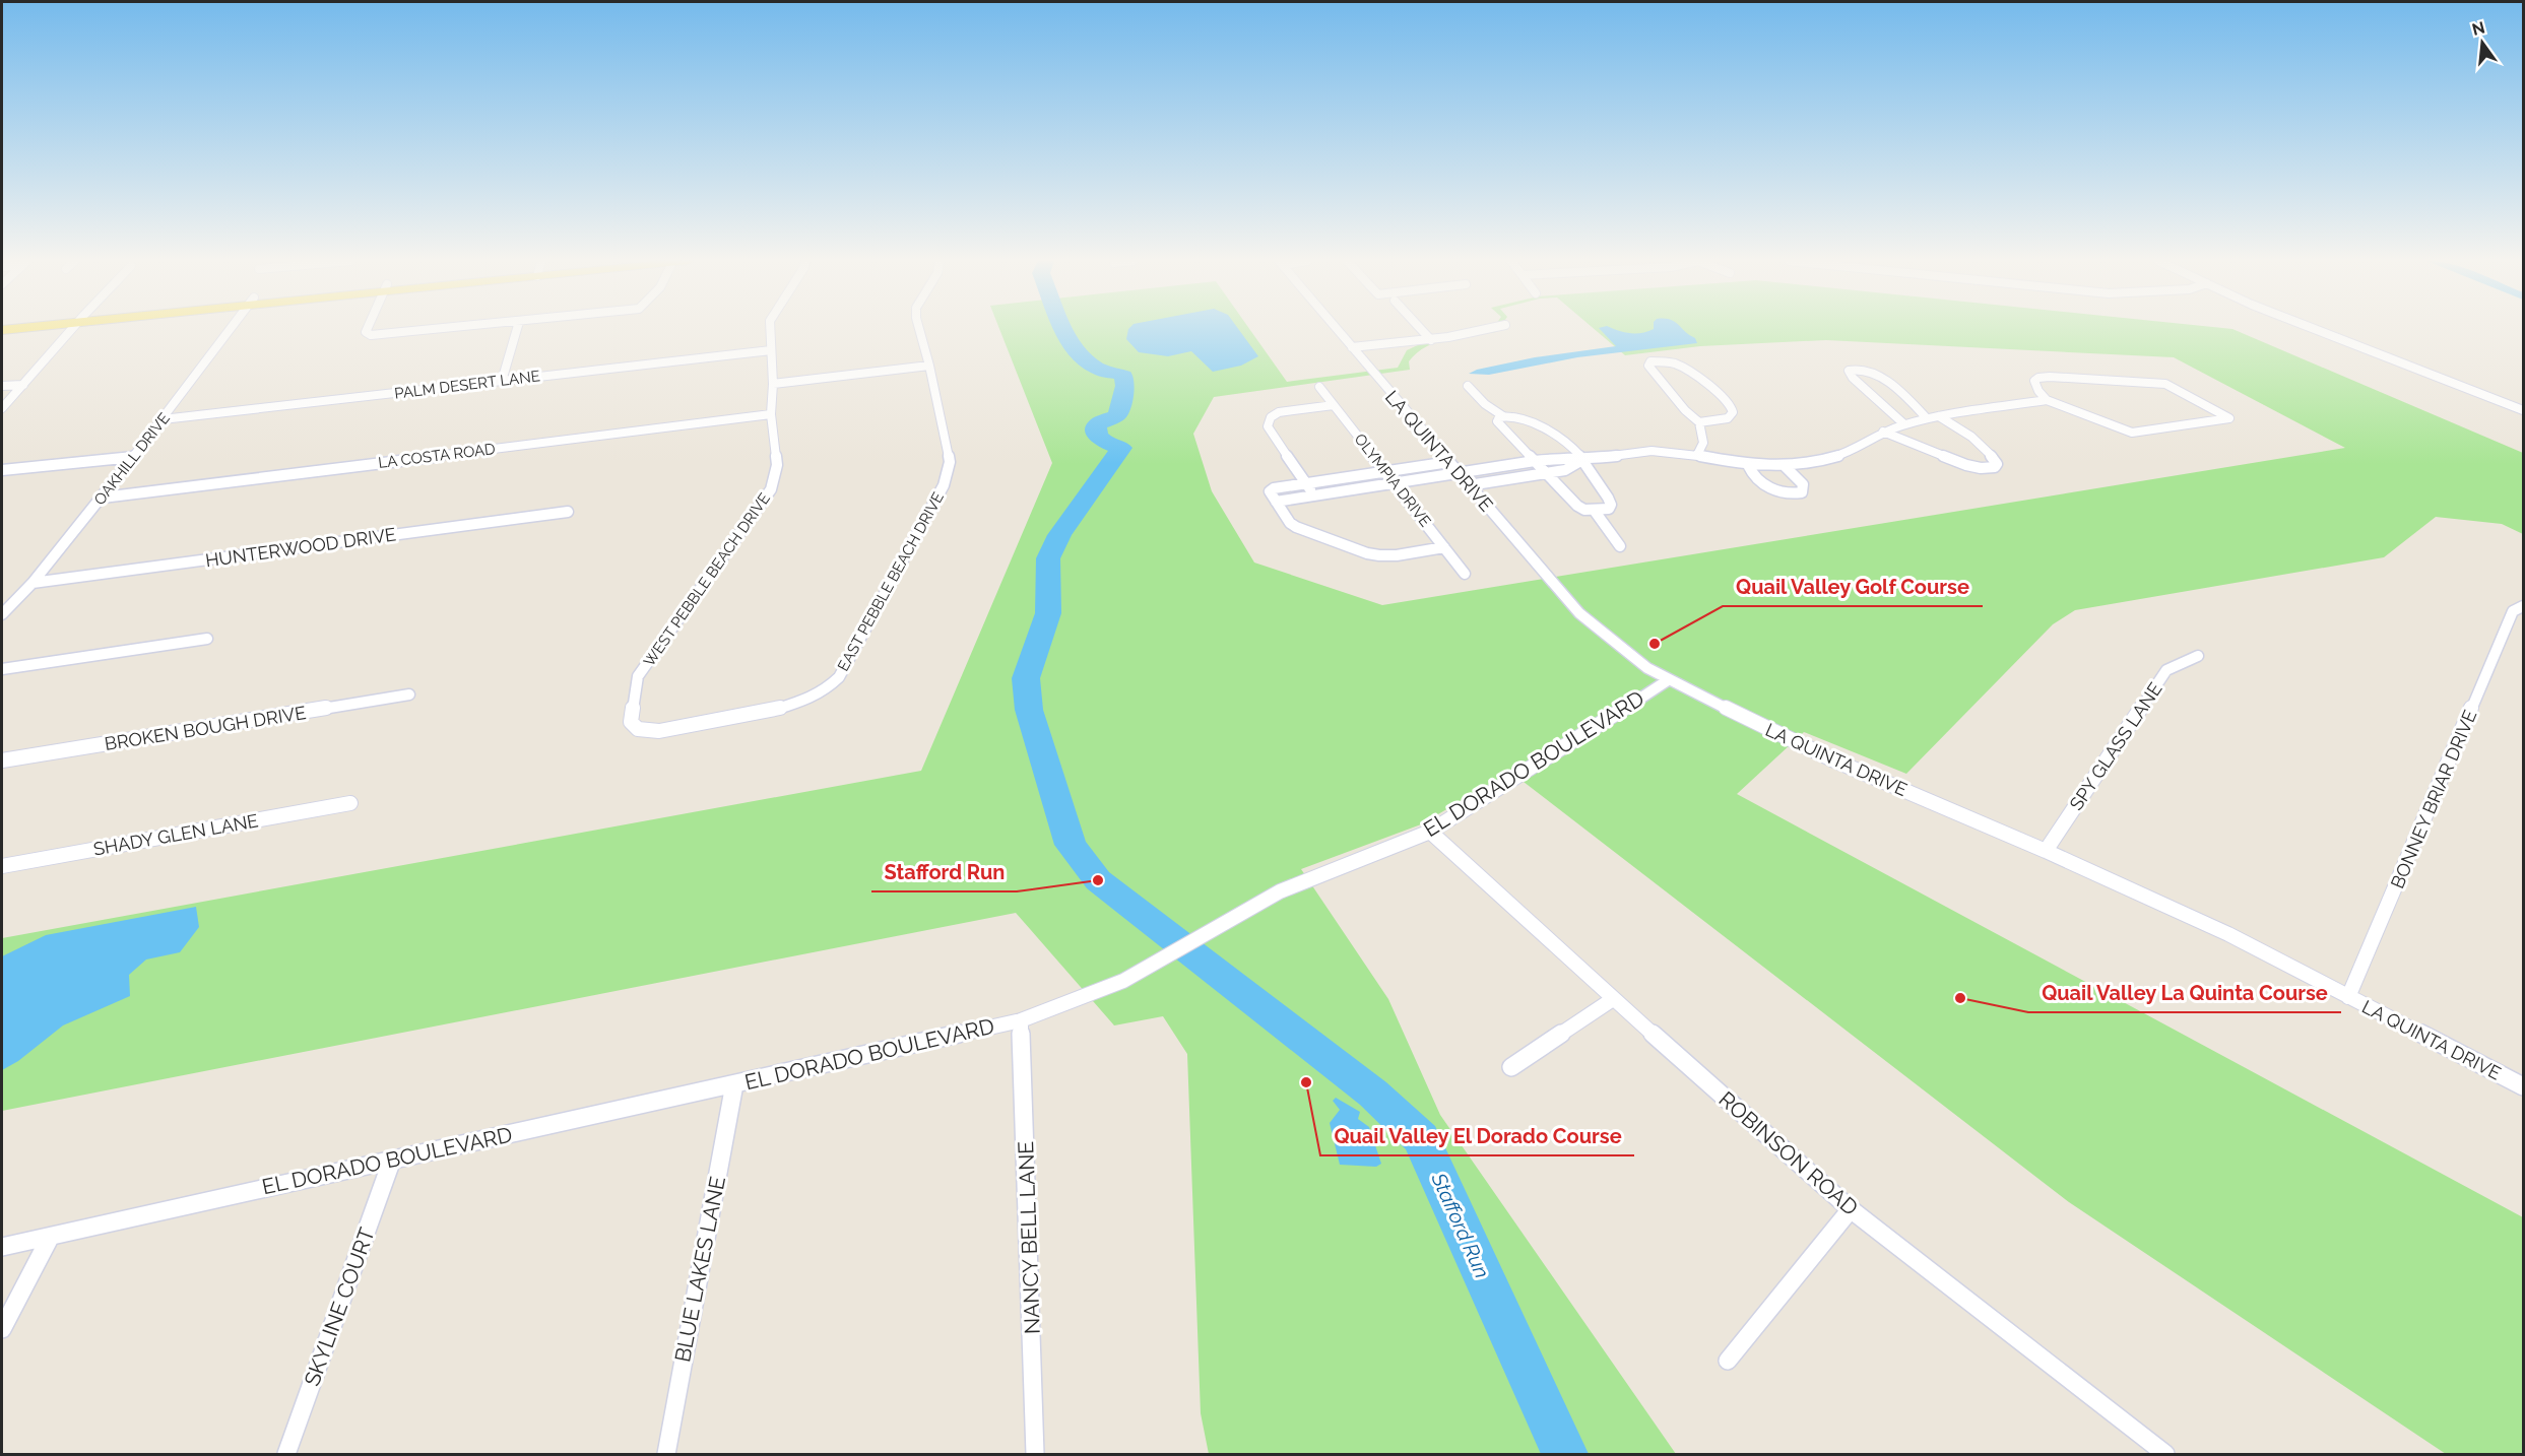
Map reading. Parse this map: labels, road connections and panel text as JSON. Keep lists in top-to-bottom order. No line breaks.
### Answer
{"streets":{"street":["PALM DESERT LANE","LA QUINTA DRIVE","LA COSTA ROAD","OAKHILL DRIVE","OLYMPIA DRIVE","HUNTERWOOD DRIVE","WEST PEBBLE BEACH DRIVE","EAST PEBBLE BEACH DRIVE","BROKEN BOUGH DRIVE","SPY GLASS LANE","EL DORADO BOULEVARD","BONNEY BRIAR DRIVE","SHADY GLEN LANE","ROBINSON ROAD","NANCY BELL LANE","BLUE LAKES LANE","SKYLINE COURT"]},"crossings":[["PALM DESERT LANE","OAKHILL DRIVE"],["PALM DESERT LANE","WEST PEBBLE BEACH DRIVE"],["LA QUINTA DRIVE","SPY GLASS LANE"],["LA QUINTA DRIVE","EL DORADO BOULEVARD"],["LA QUINTA DRIVE","BONNEY BRIAR DRIVE"],["LA COSTA ROAD","OAKHILL DRIVE"],["LA COSTA ROAD","WEST PEBBLE BEACH DRIVE"],["OAKHILL DRIVE","HUNTERWOOD DRIVE"],["WEST PEBBLE BEACH DRIVE","EAST PEBBLE BEACH DRIVE"],["EL DORADO BOULEVARD","ROBINSON ROAD"],["EL DORADO BOULEVARD","NANCY BELL LANE"],["EL DORADO BOULEVARD","BLUE LAKES LANE"],["EL DORADO BOULEVARD","SKYLINE COURT"]],"water":["Stafford Run"],"places":["Quail Valley Golf Course","Stafford Run","Quail Valley La Quinta Course","Quail Valley El Dorado Course"],"north":"top"}
